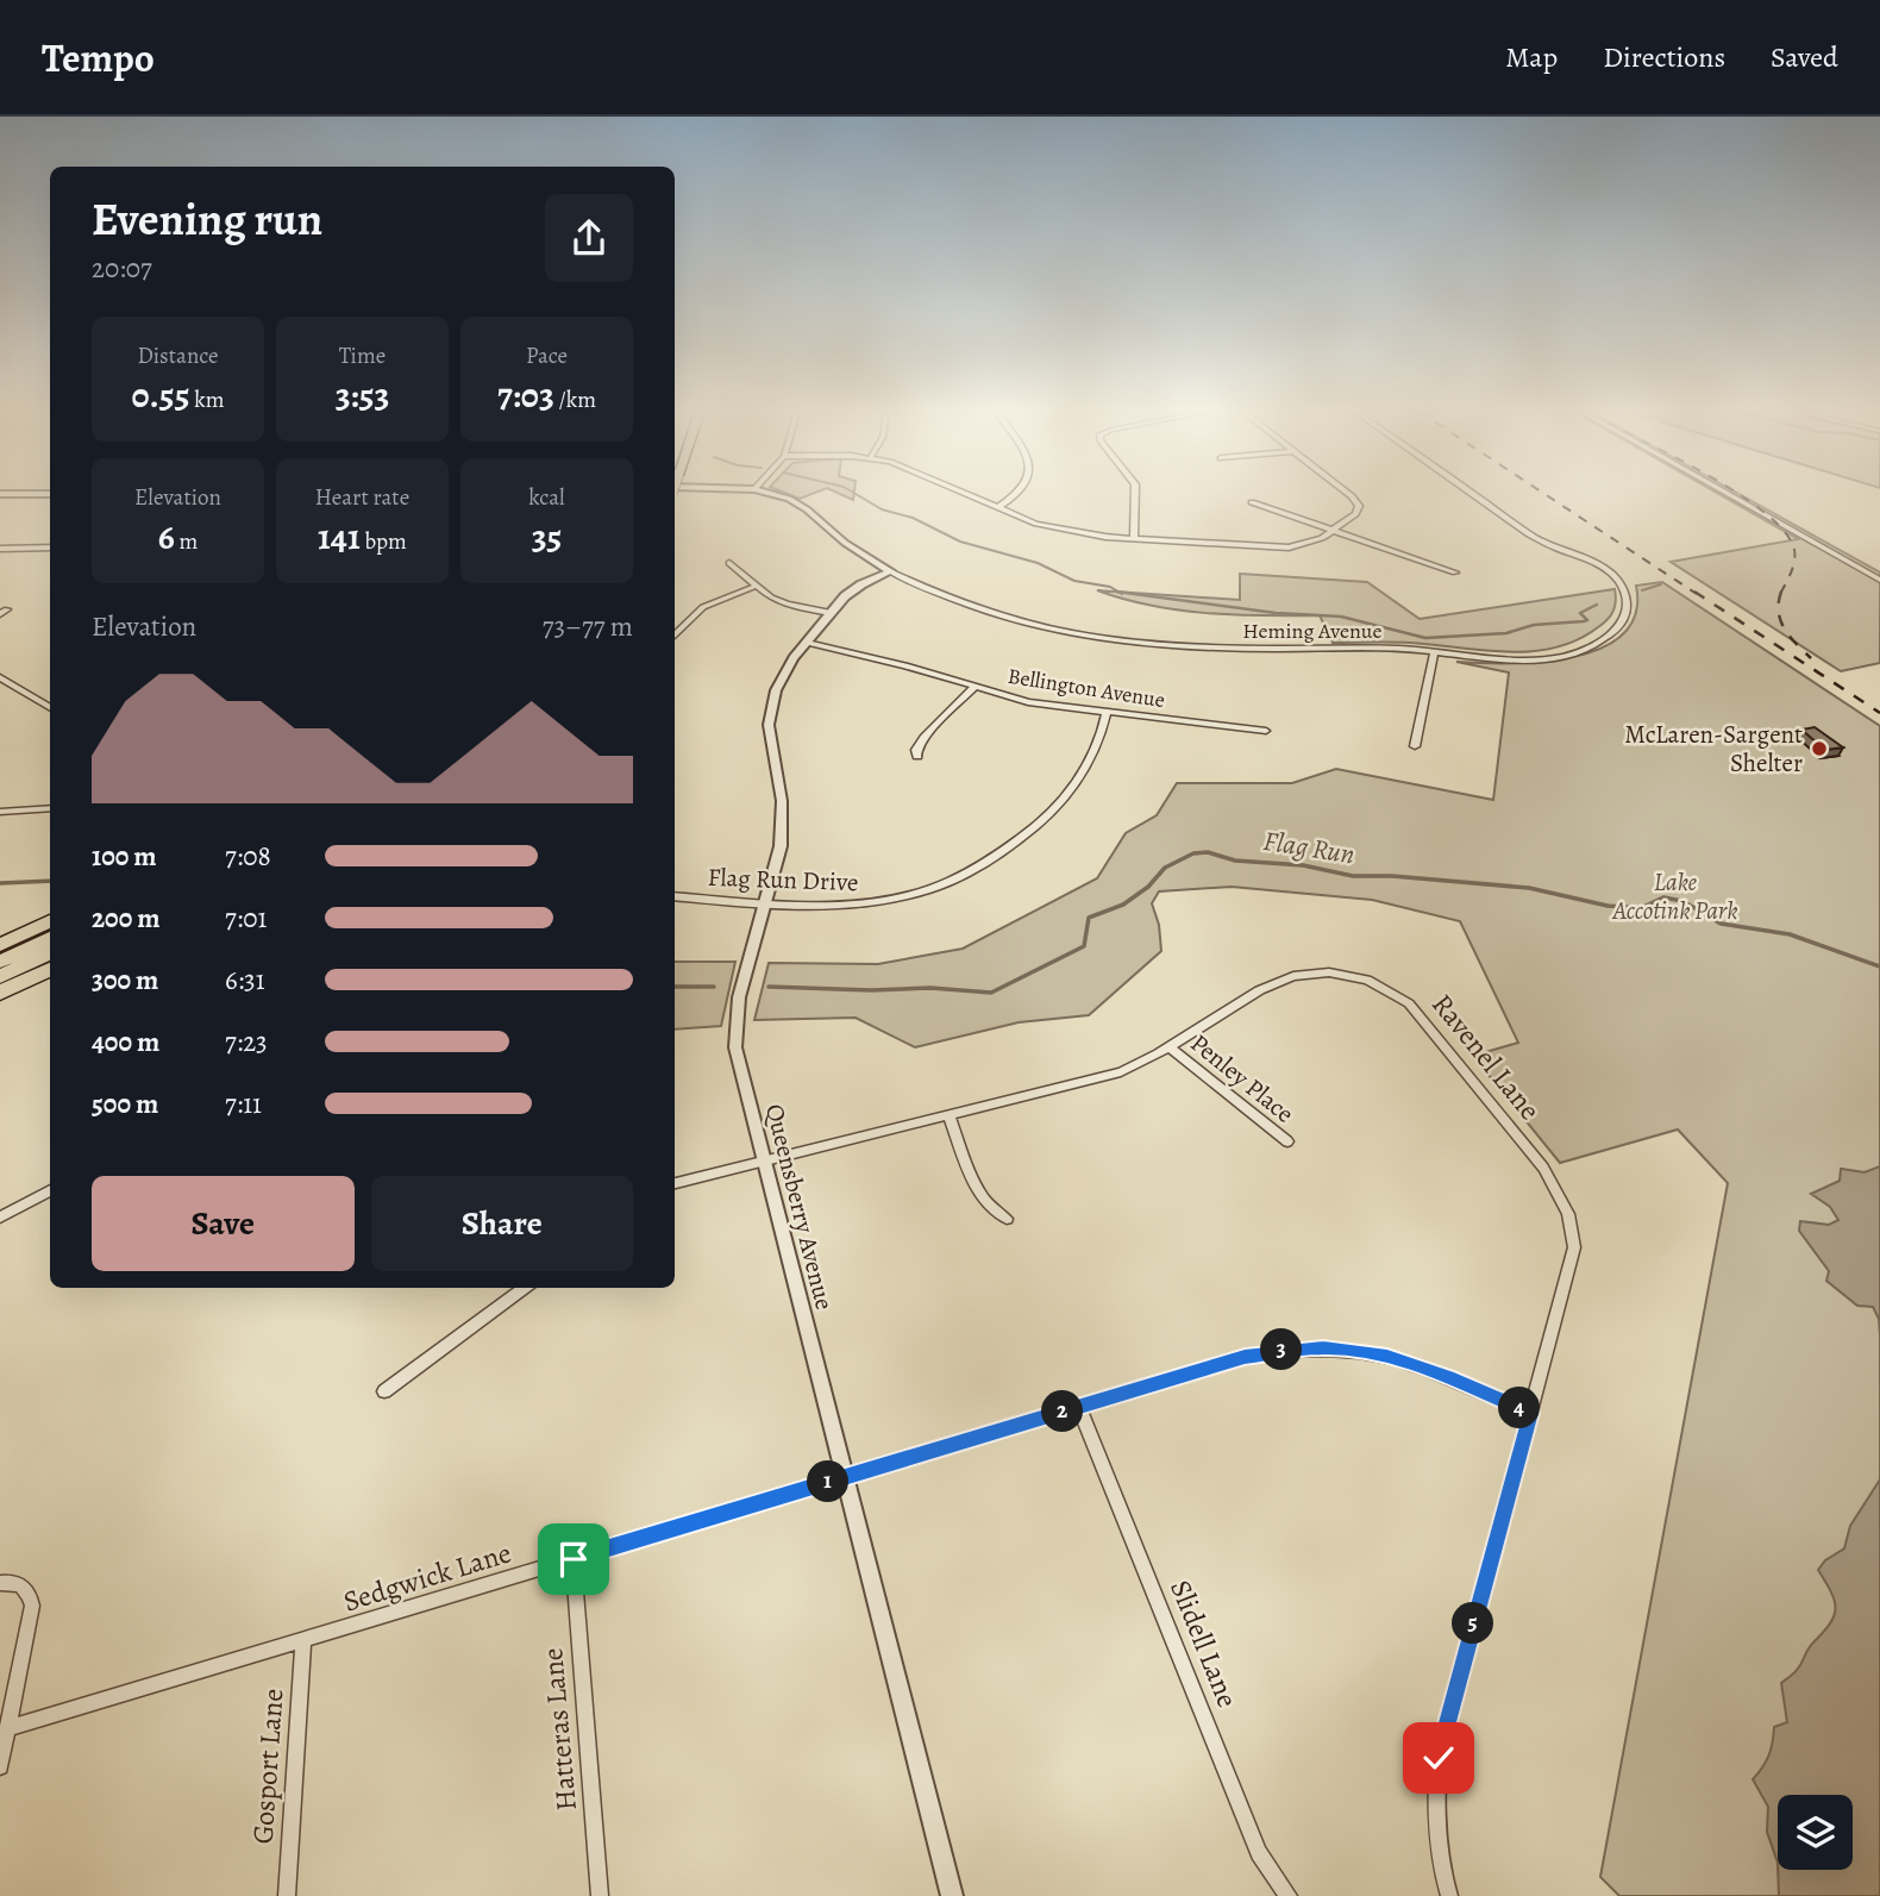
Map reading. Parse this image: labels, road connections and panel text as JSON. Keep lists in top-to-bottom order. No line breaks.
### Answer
{"streets":{"street":["Heming Avenue","Bellington Avenue","Flag Run Drive","Ravenel Lane","Penley Place","Queensberry Avenue","Sedgwick Lane","Slidell Lane","Hatteras Lane","Gosport Lane"]},"crossings":[["Heming Avenue","Queensberry Avenue"],["Bellington Avenue","Flag Run Drive"],["Bellington Avenue","Queensberry Avenue"],["Flag Run Drive","Queensberry Avenue"],["Ravenel Lane","Penley Place"],["Ravenel Lane","Queensberry Avenue"],["Ravenel Lane","Sedgwick Lane"],["Queensberry Avenue","Sedgwick Lane"],["Sedgwick Lane","Slidell Lane"],["Sedgwick Lane","Hatteras Lane"],["Sedgwick Lane","Gosport Lane"]],"water":["Flag Run"],"parks":["Lake Accotink Park"],"places":["McLaren-Sargent Shelter"],"page":{"header":"Tempo","nav":["Map","Directions","Saved"],"heading":["Evening run","20:07"],"stats":[["Distance","0.55 km"],["Time","3:53"],["Pace","7:03 /km"],["Elevation","6 m"],["Heart rate","141 bpm"],["kcal","35"]],"chart":["Elevation","73–77 m"],"list":[{"name":"100 m","note":"7:08"},{"name":"200 m","note":"7:01"},{"name":"300 m","note":"6:31"},{"name":"400 m","note":"7:23"},{"name":"500 m","note":"7:11"}],"buttons":["Save","Share"],"pins":["3","4","2","1","5"]}}
